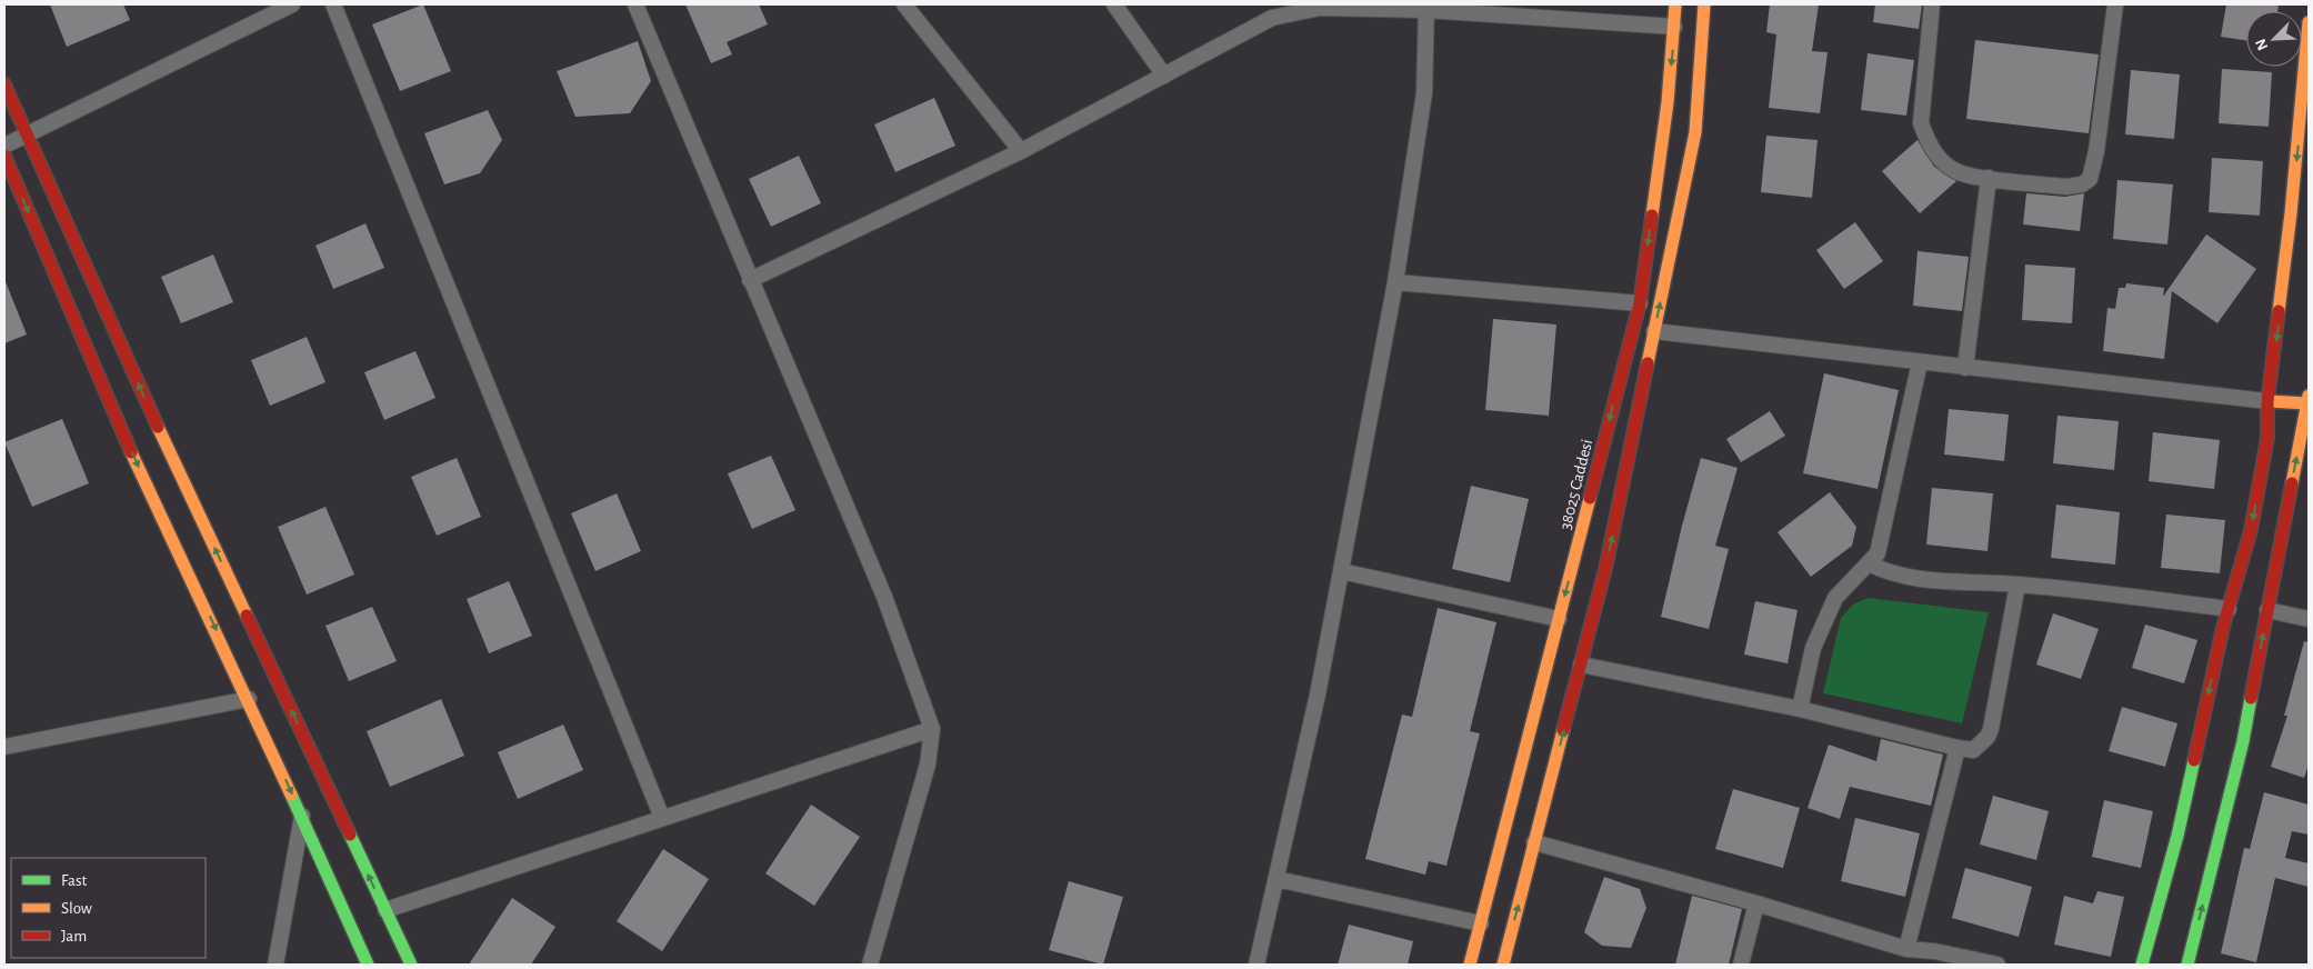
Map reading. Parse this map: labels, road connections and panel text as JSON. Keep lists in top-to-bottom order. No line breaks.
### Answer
{"streets":{"street":["38025 Caddesi"]},"legend":["Fast","Slow","Jam"],"north":"bottom left"}
